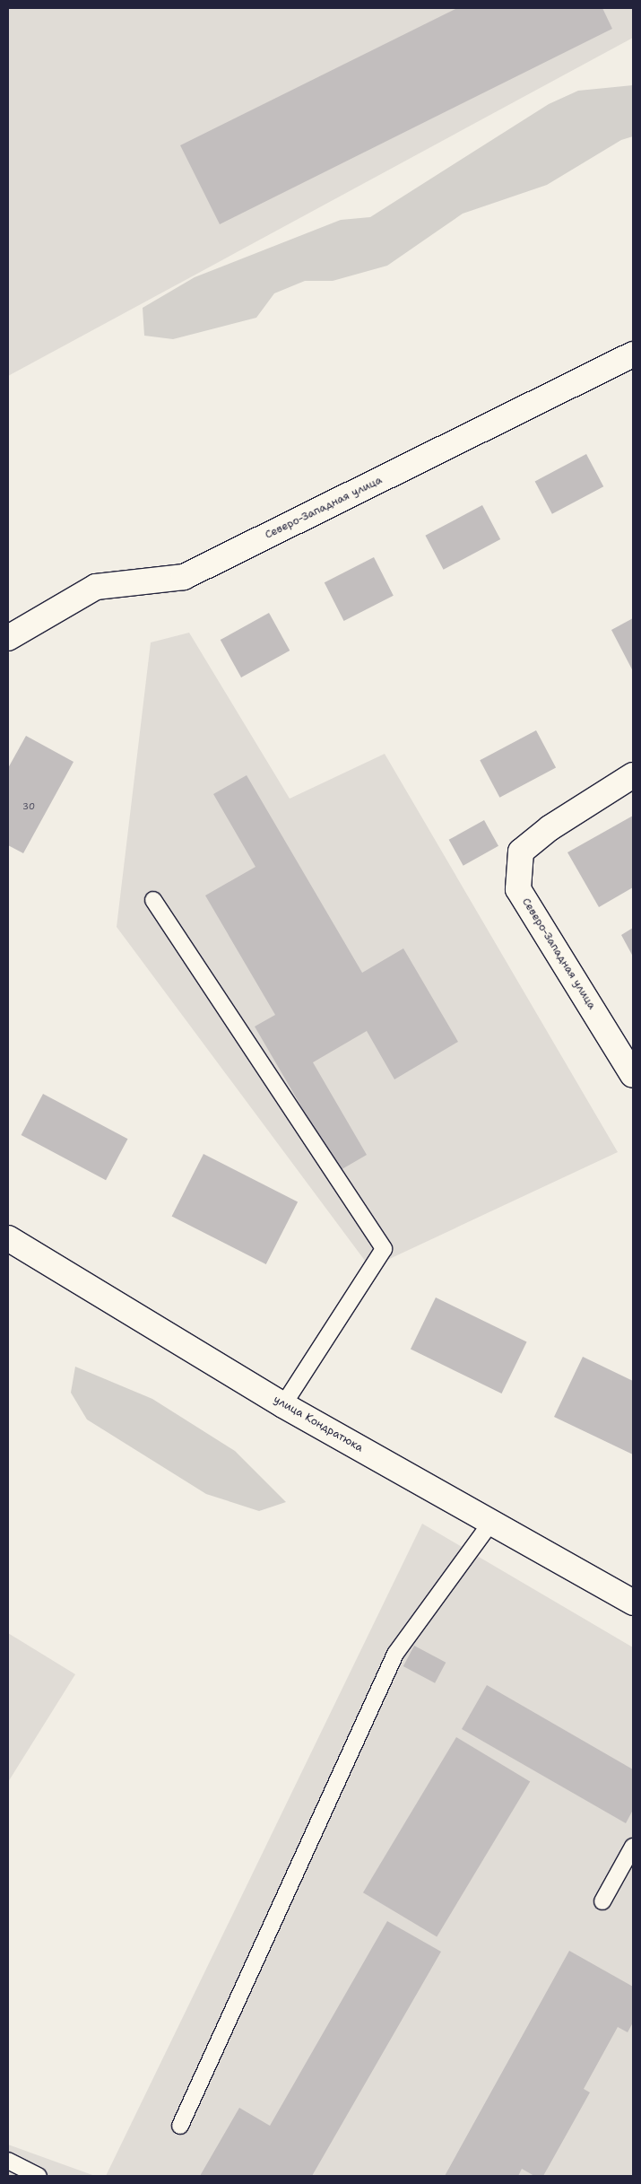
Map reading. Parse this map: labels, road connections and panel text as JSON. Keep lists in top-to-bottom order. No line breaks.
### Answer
{"streets":{"street":["Северо-Западная улица","улица Кондратюка"]},"house_numbers":["30"]}
